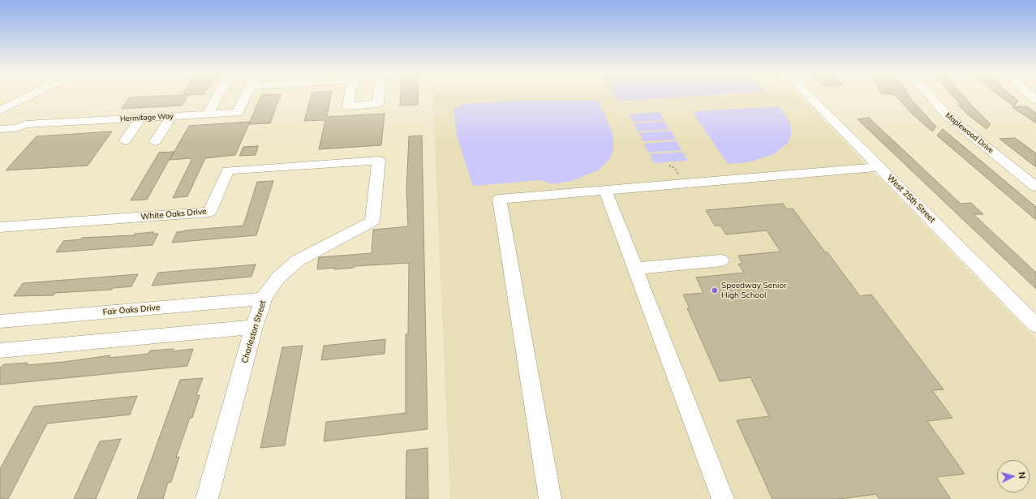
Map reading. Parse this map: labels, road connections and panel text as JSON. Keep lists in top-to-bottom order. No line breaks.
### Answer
{"streets":{"street":["Hermitage Way","Maplewood Drive","West 25th Street","White Oaks Drive","Fair Oaks Drive","Charleston Street"]},"crossings":[["White Oaks Drive","Charleston Street"],["Fair Oaks Drive","Charleston Street"]],"places":["Speedway Senior High School"],"north":"right"}
